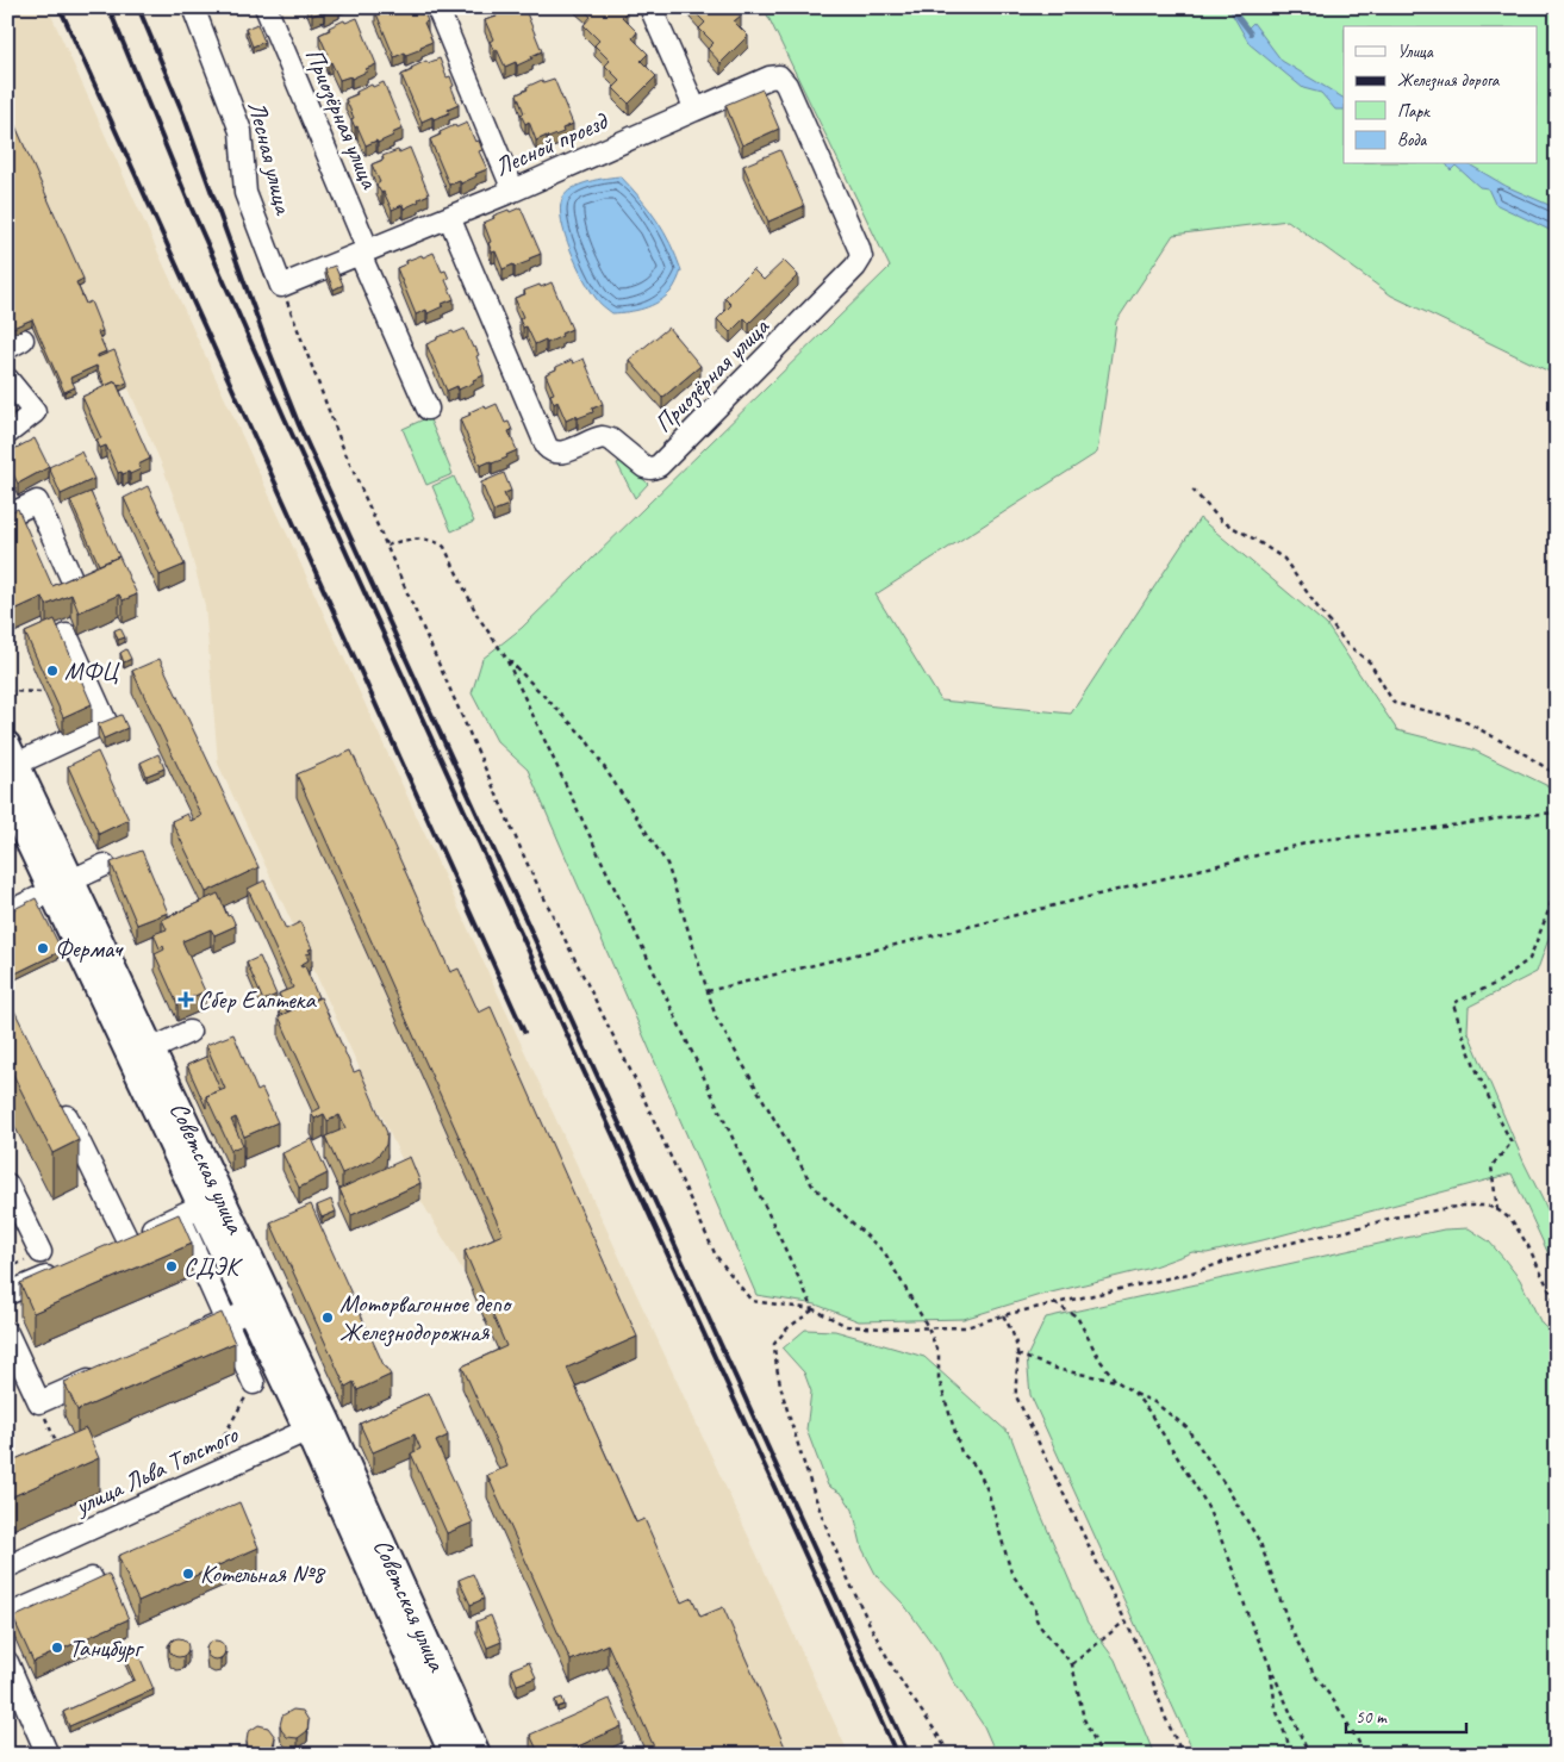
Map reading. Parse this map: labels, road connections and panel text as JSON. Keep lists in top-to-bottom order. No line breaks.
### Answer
{"streets":{"main road":["Советская улица"],"street":["Приозёрная улица","Лесной проезд","Лесная улица","улица Льва Толстого"]},"crossings":[["Приозёрная улица","Лесной проезд"],["Лесной проезд","Лесная улица"],["Советская улица","улица Льва Толстого"]],"places":{"other":["МФЦ","Фермач","СДЭК","Моторвагонное депо Железнодорожная","Котельная №8","Танцбург"],"health":["Сбер Еаптека"]},"legend":["Улица","Железная дорога","Парк","Вода"],"scale_bar":"50 m"}
